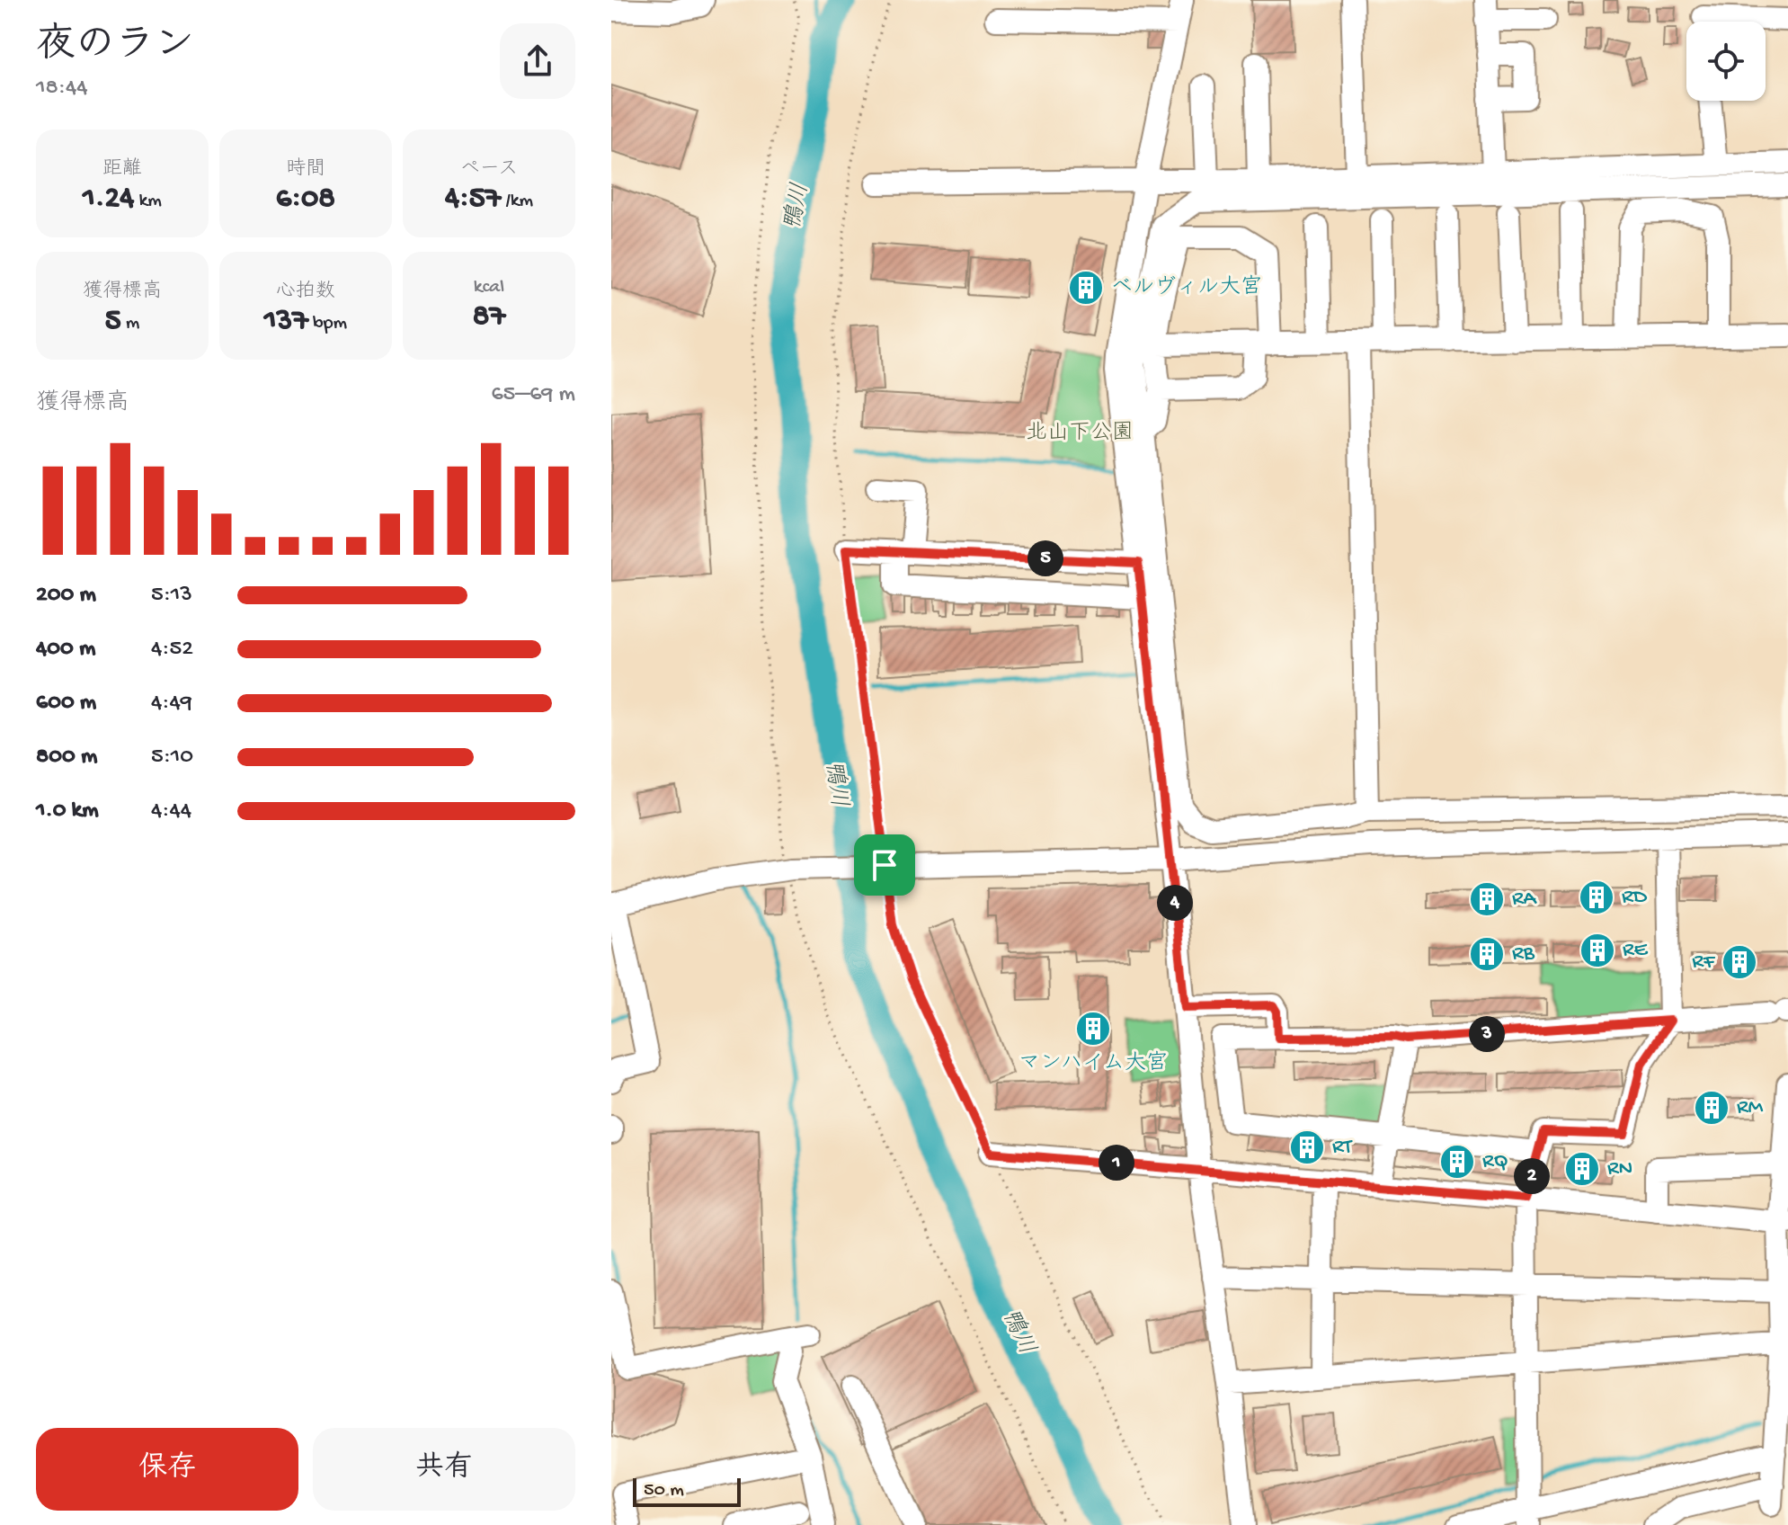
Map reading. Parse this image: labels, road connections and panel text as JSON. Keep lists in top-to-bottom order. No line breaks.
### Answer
{"water":["鴨川"],"parks":["北山下公園"],"places":{"building":["ベルヴィル大宮","RD","RA","RE","RB","RF","マンハイム大宮","RM","RT","RQ","RN"]},"scale_bar":"50 m","page":{"heading":["夜のラン","18:44"],"stats":[["距離","1.24 km"],["時間","6:08"],["ペース","4:57 /km"],["獲得標高","5 m"],["心拍数","137 bpm"],["kcal","87"]],"chart":["獲得標高","65–69 m"],"pins":["5","4","3","1","2"],"list":[{"name":"200 m","note":"5:13"},{"name":"400 m","note":"4:52"},{"name":"600 m","note":"4:49"},{"name":"800 m","note":"5:10"},{"name":"1.0 km","note":"4:44"}],"buttons":["保存","共有"],"scale":"50 m"}}
